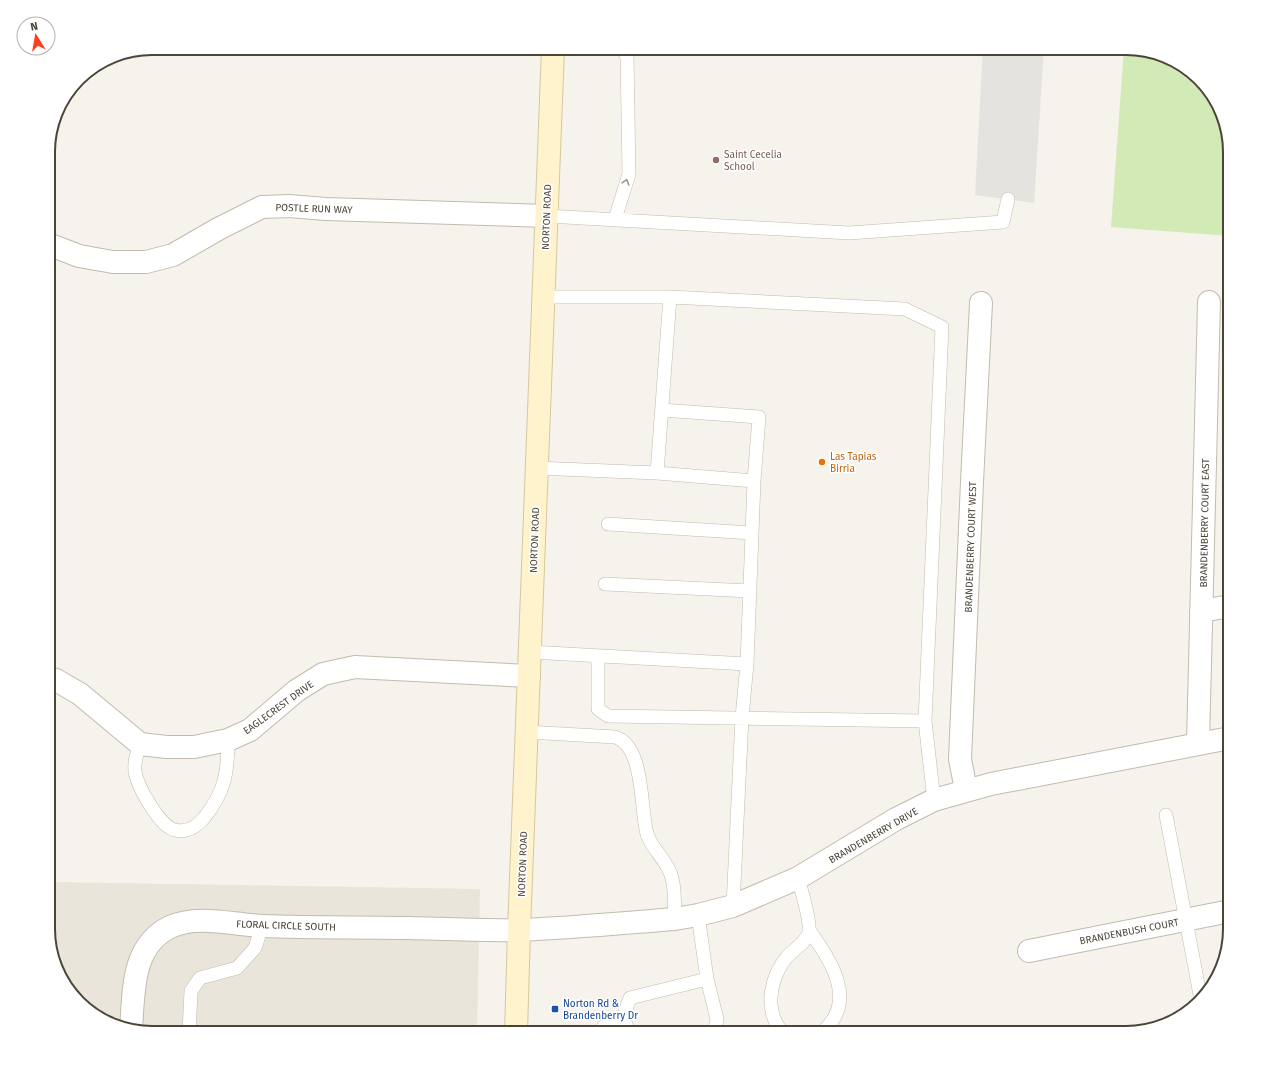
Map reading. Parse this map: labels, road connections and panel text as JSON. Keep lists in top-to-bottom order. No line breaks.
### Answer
{"streets":{"main road":["NORTON ROAD"],"street":["POSTLE RUN WAY","BRANDENBERRY COURT EAST","BRANDENBERRY COURT WEST","EAGLECREST DRIVE","BRANDENBERRY DRIVE","FLORAL CIRCLE SOUTH","BRANDENBUSH COURT"]},"crossings":[["POSTLE RUN WAY","NORTON ROAD"],["NORTON ROAD","EAGLECREST DRIVE"],["NORTON ROAD","BRANDENBERRY DRIVE"],["NORTON ROAD","FLORAL CIRCLE SOUTH"],["BRANDENBERRY COURT EAST","BRANDENBERRY DRIVE"],["BRANDENBERRY COURT WEST","BRANDENBERRY DRIVE"],["BRANDENBERRY DRIVE","FLORAL CIRCLE SOUTH"]],"places":{"other":["Saint Cecelia School","Las Tapias Birria"],"transit":["Norton Rd & Brandenberry Dr"]},"north":"top"}
